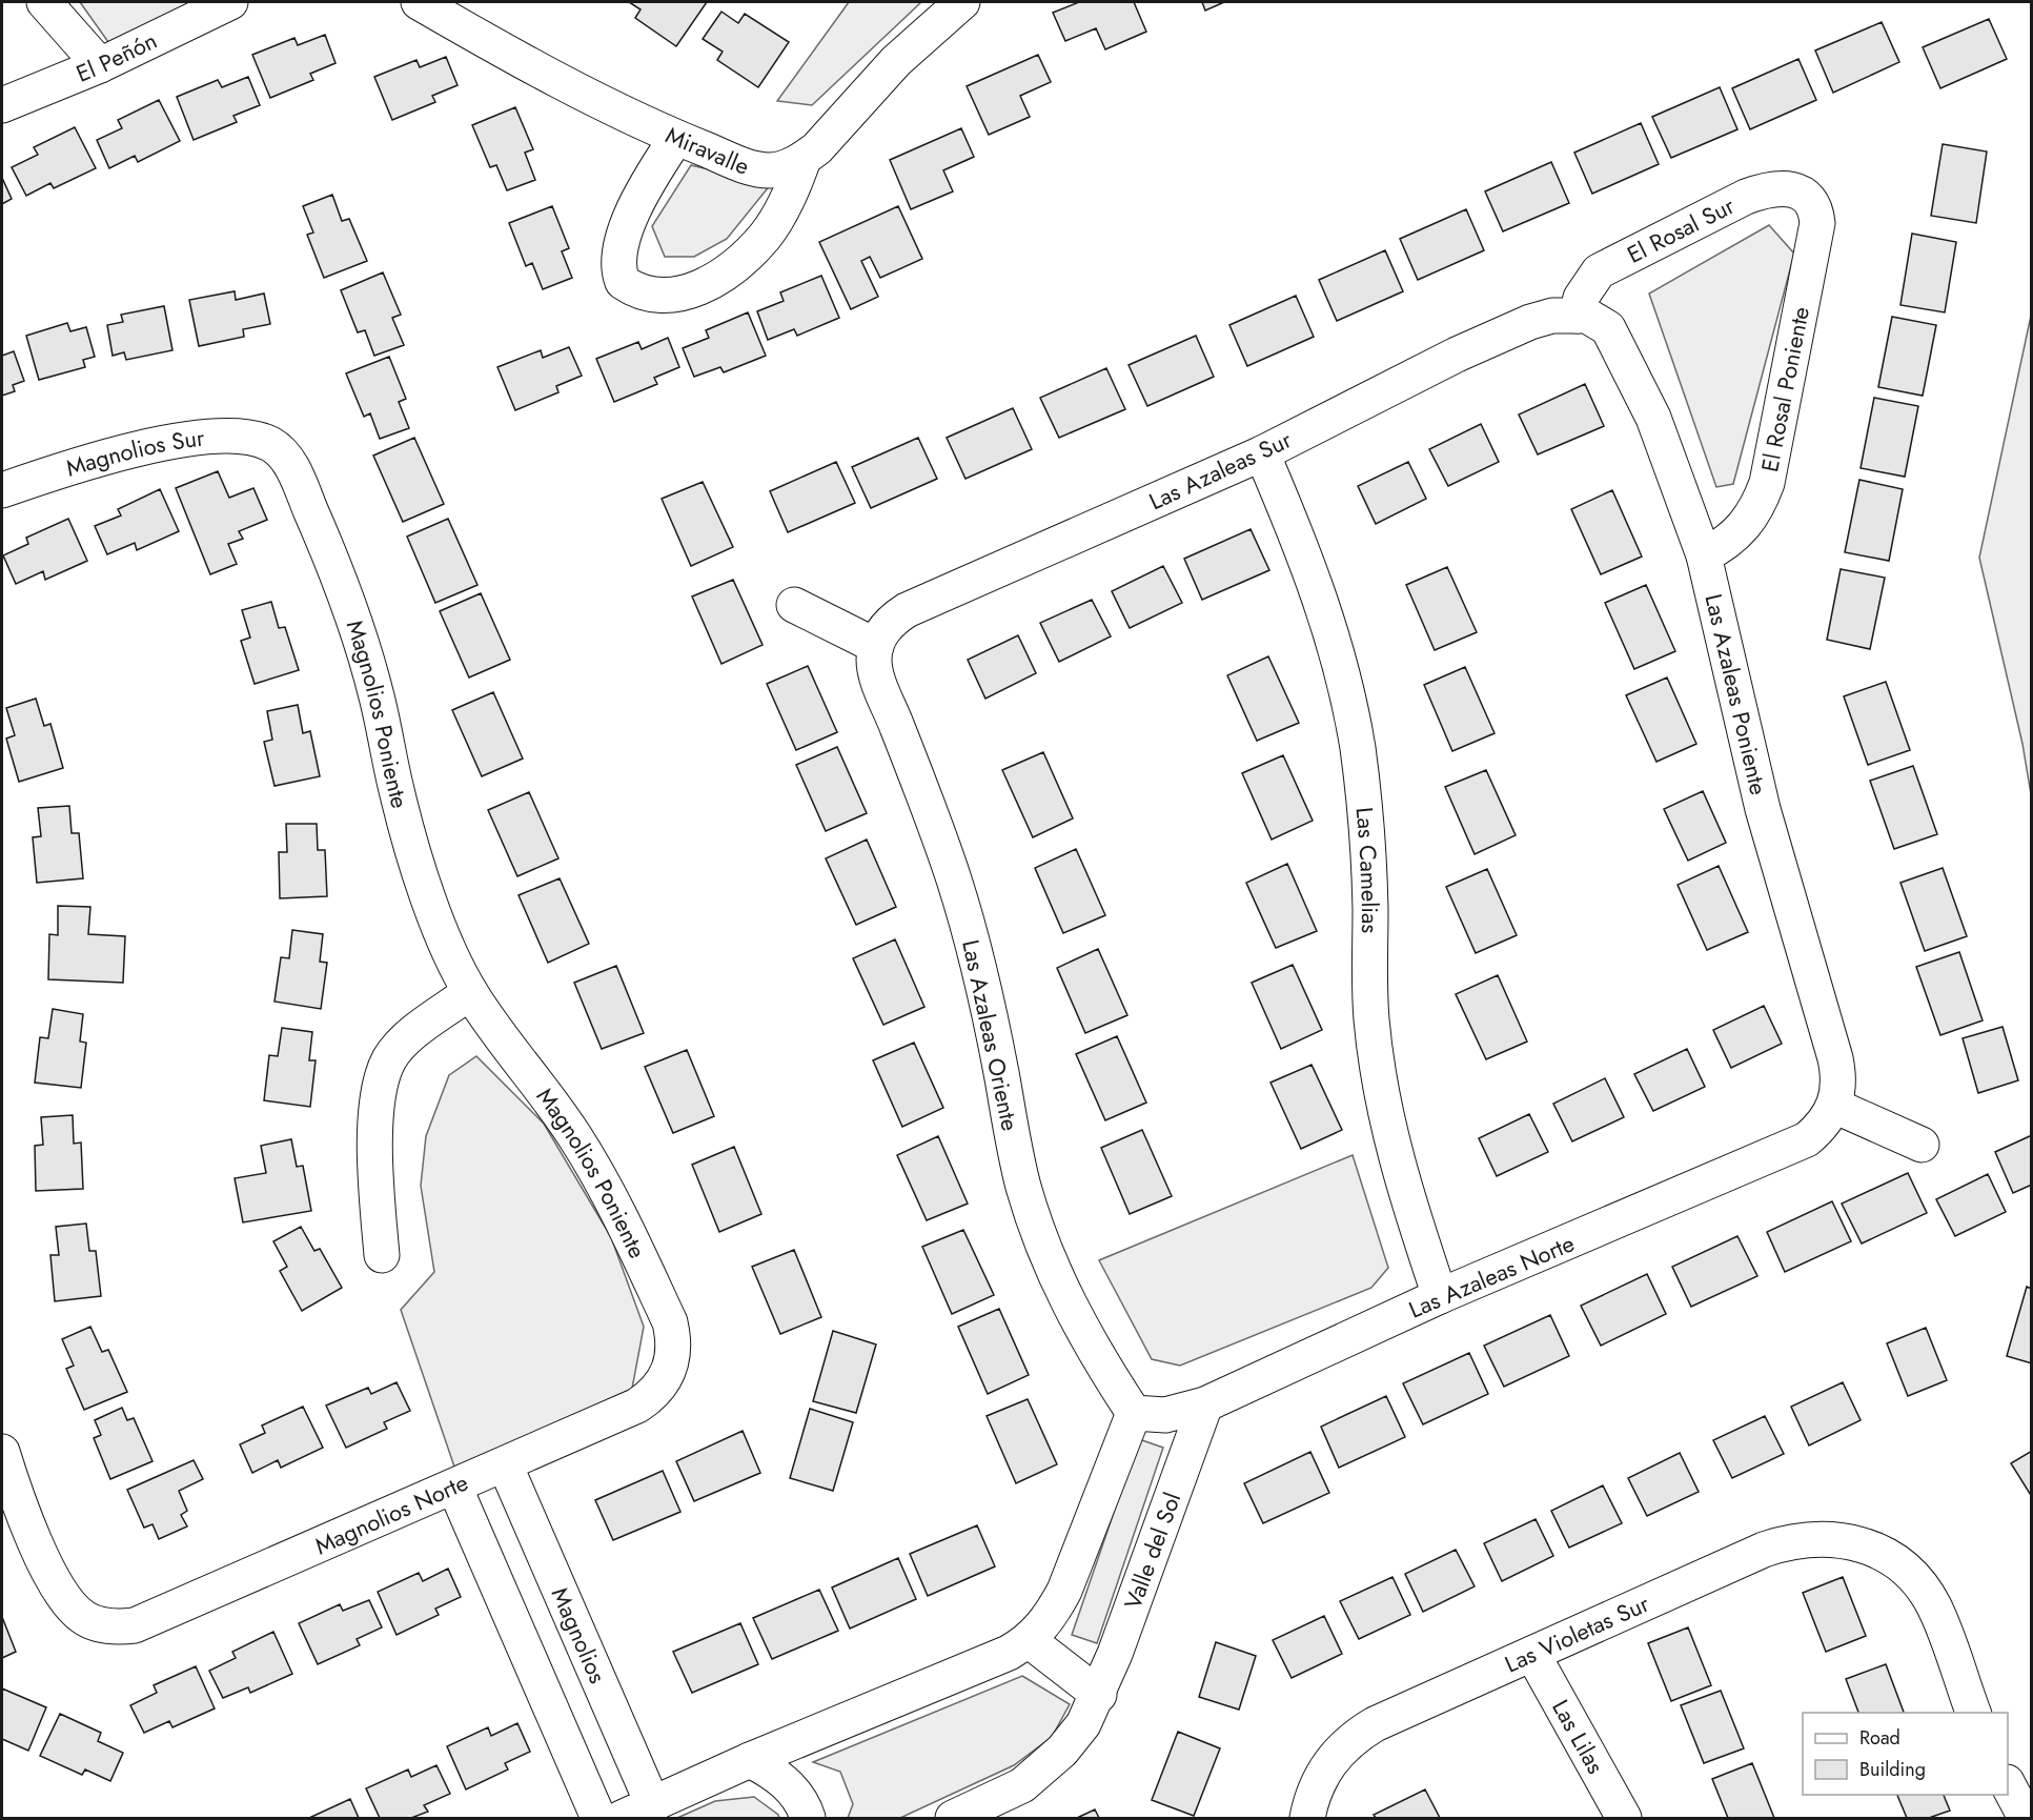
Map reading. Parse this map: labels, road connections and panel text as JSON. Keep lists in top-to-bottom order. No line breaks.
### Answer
{"streets":{"street":["El Peñón","Miravalle","El Rosal Sur","El Rosal Poniente","Magnolios Sur","Las Azaleas Sur","Las Azaleas Poniente","Magnolios Poniente","Las Camelias","Las Azaleas Oriente","Las Azaleas Norte","Magnolios Norte","Valle del Sol","Las Violetas Sur","Magnolios","Las Lilas"]},"crossings":[["El Rosal Sur","El Rosal Poniente"],["El Rosal Sur","Las Azaleas Sur"],["El Rosal Sur","Las Azaleas Poniente"],["El Rosal Poniente","Las Azaleas Poniente"],["Magnolios Sur","Magnolios Poniente"],["Las Azaleas Sur","Las Azaleas Poniente"],["Las Azaleas Sur","Las Camelias"],["Las Azaleas Sur","Las Azaleas Oriente"],["Las Azaleas Poniente","Las Azaleas Norte"],["Magnolios Poniente","Magnolios Norte"],["Las Camelias","Las Azaleas Norte"],["Las Azaleas Oriente","Las Azaleas Norte"],["Las Azaleas Norte","Valle del Sol"],["Magnolios Norte","Magnolios"],["Las Violetas Sur","Las Lilas"]],"legend":["Road","Building"]}
